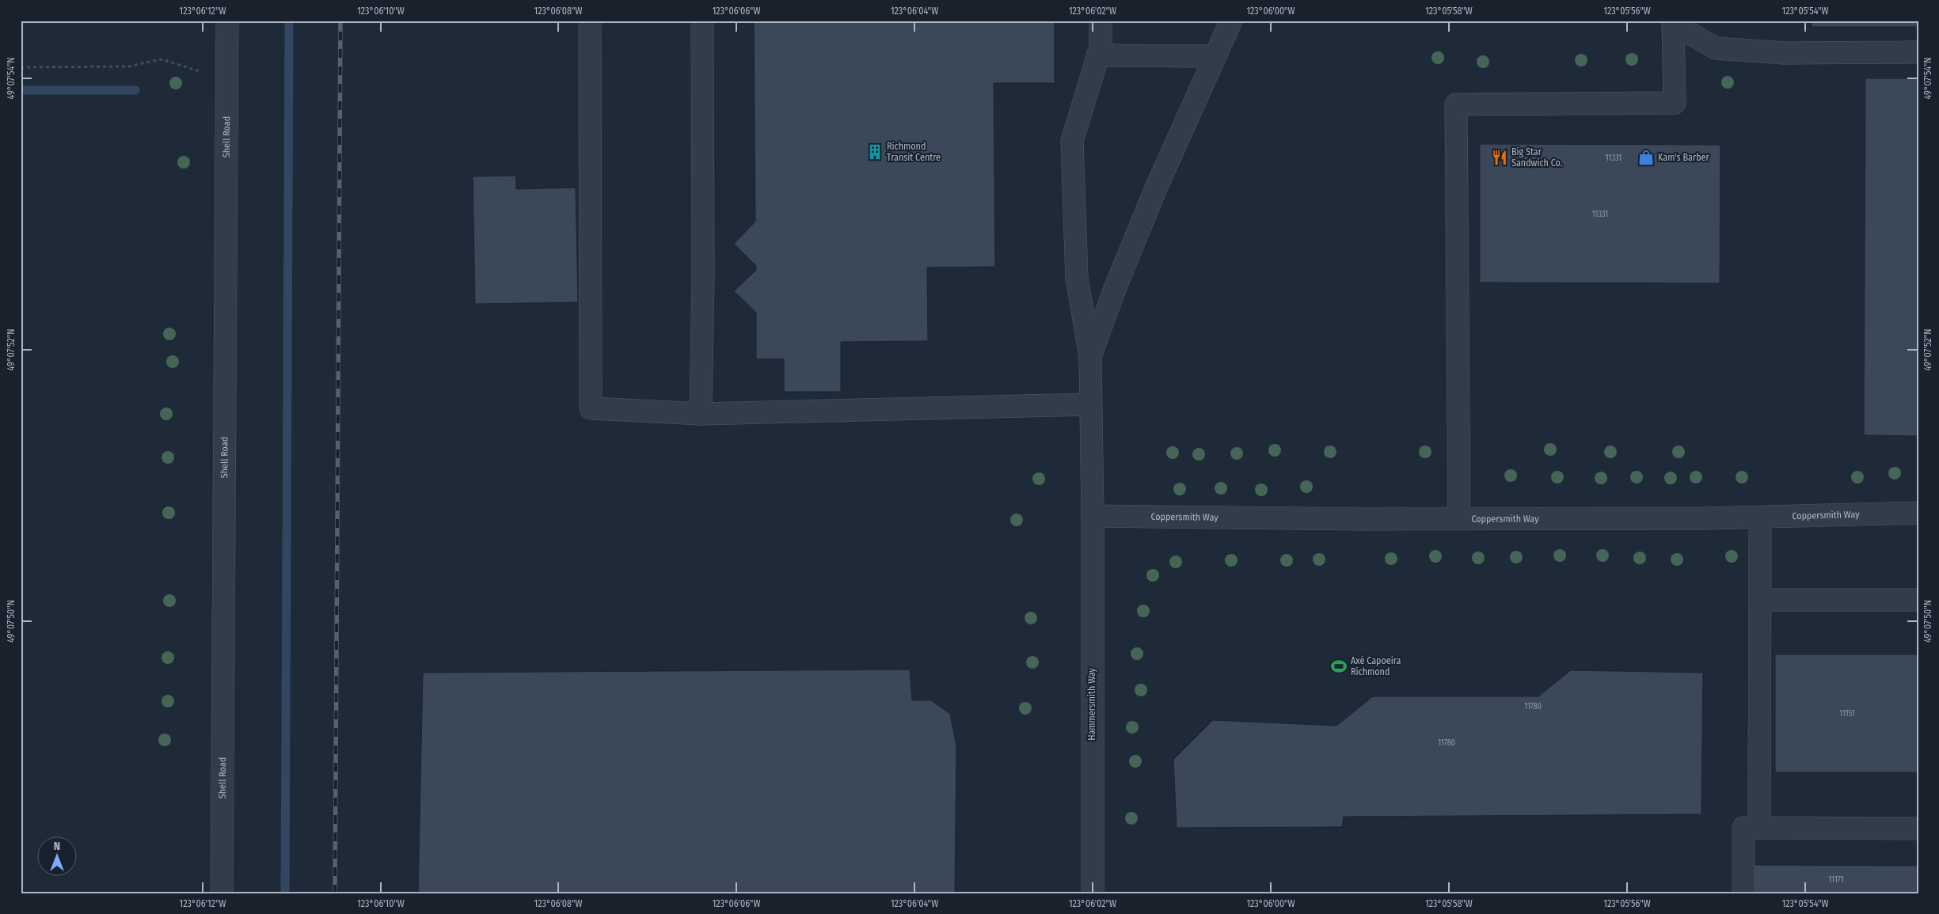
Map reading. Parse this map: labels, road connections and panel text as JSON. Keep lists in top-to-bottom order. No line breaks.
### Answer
{"streets":{"street":["Shell Road","Coppersmith Way","Hammersmith Way"]},"crossings":[["Coppersmith Way","Hammersmith Way"]],"places":{"building":["Richmond Transit Centre"],"restaurant":["Big Star Sandwich Co."],"shop":["Kam's Barber"],"sports":["Axé Capoeira Richmond"]},"house_numbers":["11331","11331","11780","11151","11780","11171"],"north":"top","coordinates":["123°06'12\"W","123°06'10\"W","123°06'08\"W","123°06'06\"W","123°06'04\"W","123°06'02\"W","123°06'00\"W","123°05'58\"W","123°05'56\"W","123°05'54\"W","49°07'54\"N","49°07'52\"N","49°07'50\"N"]}
